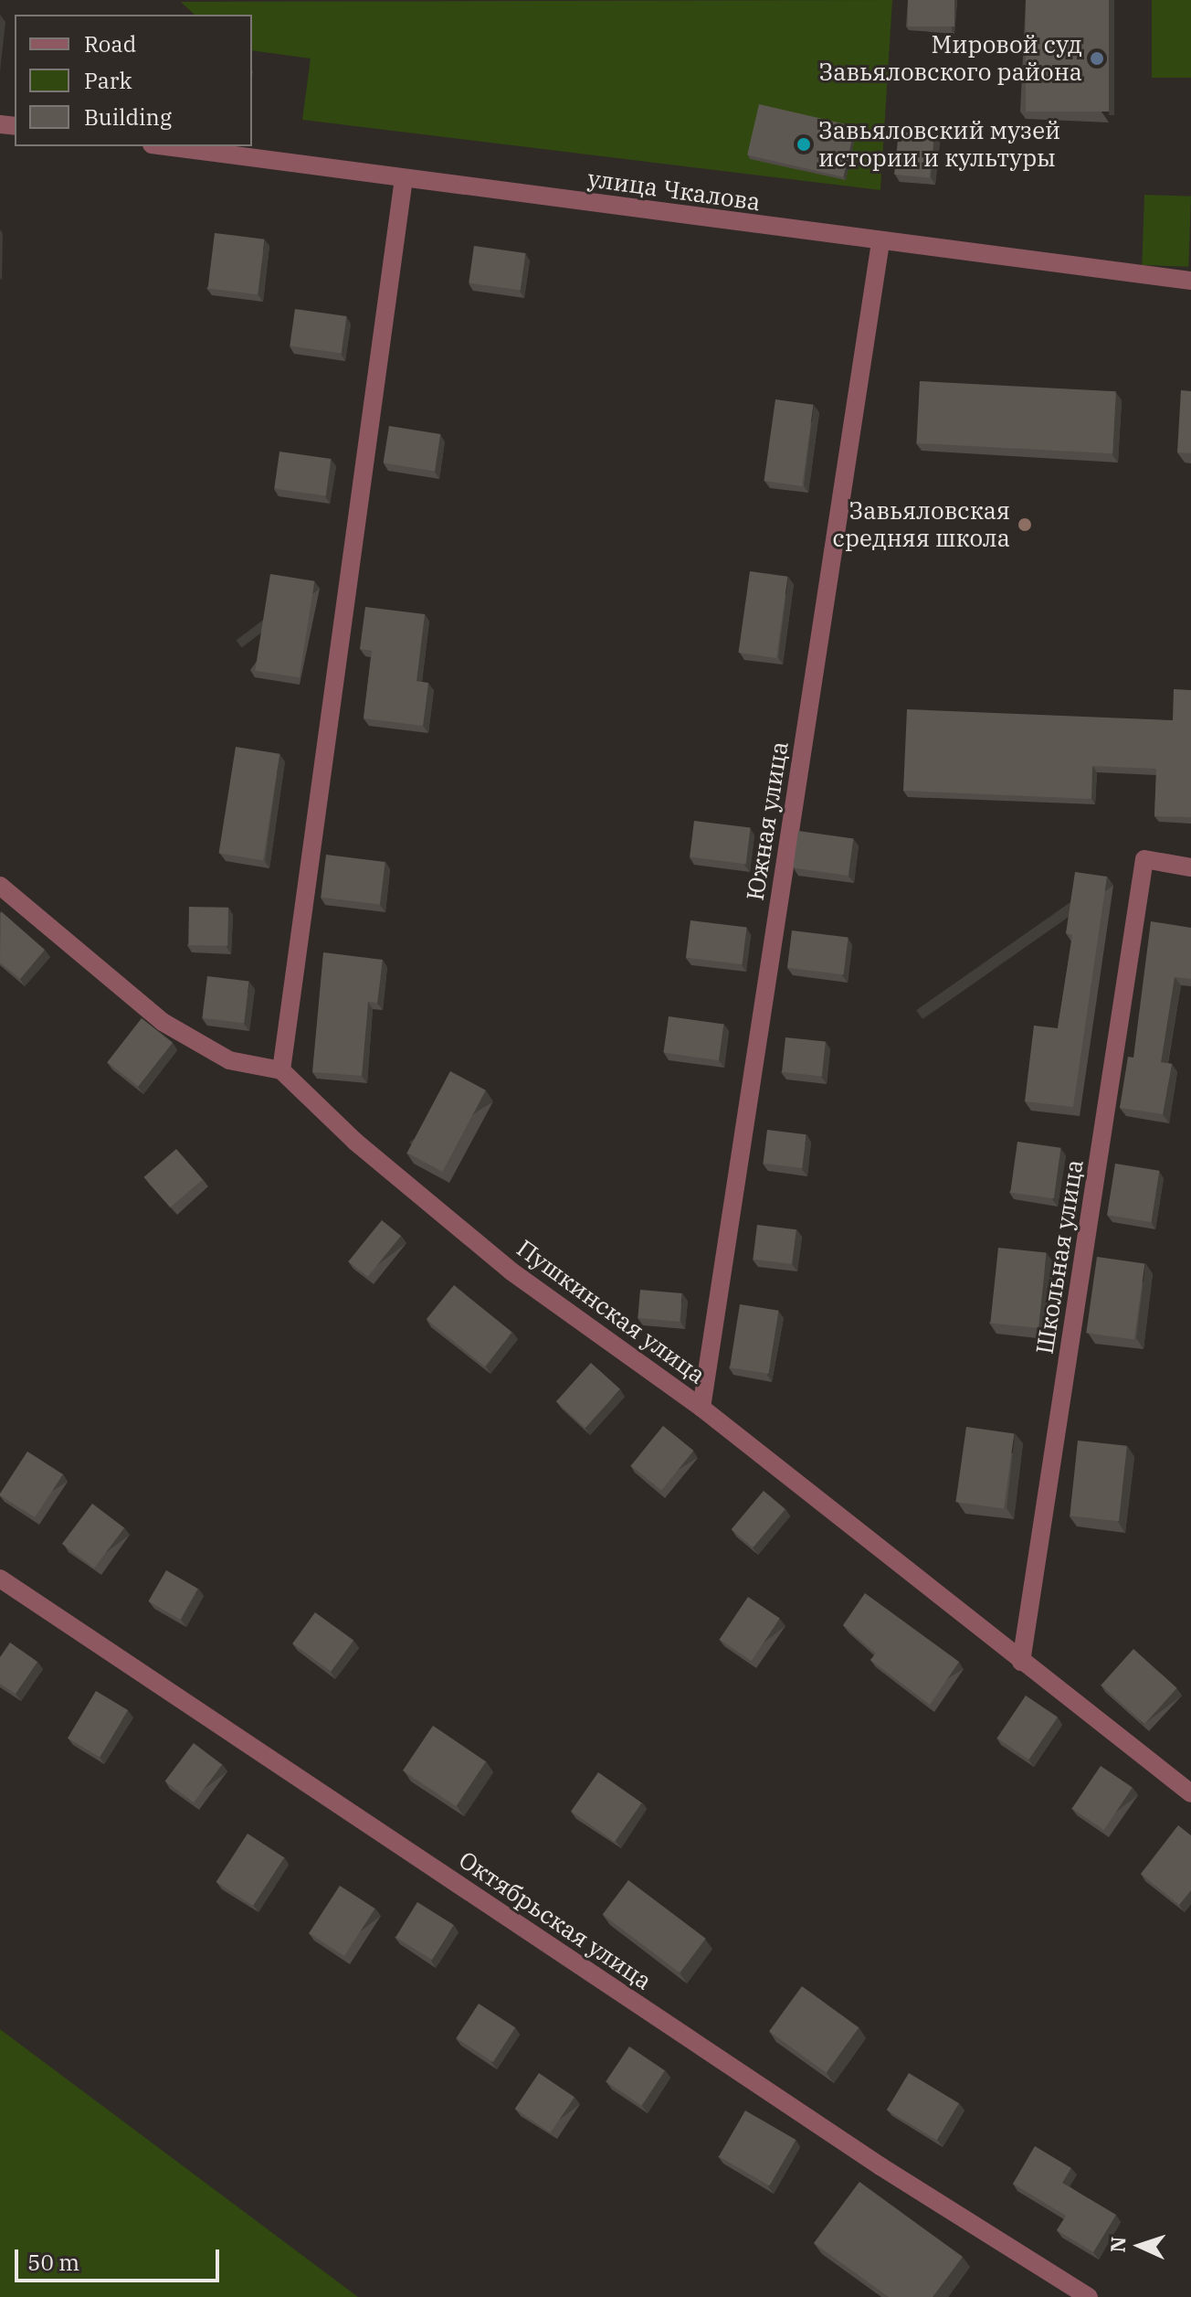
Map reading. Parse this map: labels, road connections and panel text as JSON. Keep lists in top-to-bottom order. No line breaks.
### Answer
{"streets":{"street":["улица Чкалова","Южная улица","Школьная улица","Пушкинская улица","Октябрьская улица"]},"crossings":[["улица Чкалова","Южная улица"],["Южная улица","Пушкинская улица"],["Школьная улица","Пушкинская улица"]],"places":["Мировой суд Завьяловского района","Завьяловский музей истории и культуры","Завьяловская средняя школа"],"legend":["Road","Park","Building"],"scale_bar":"50 m","north":"left"}
